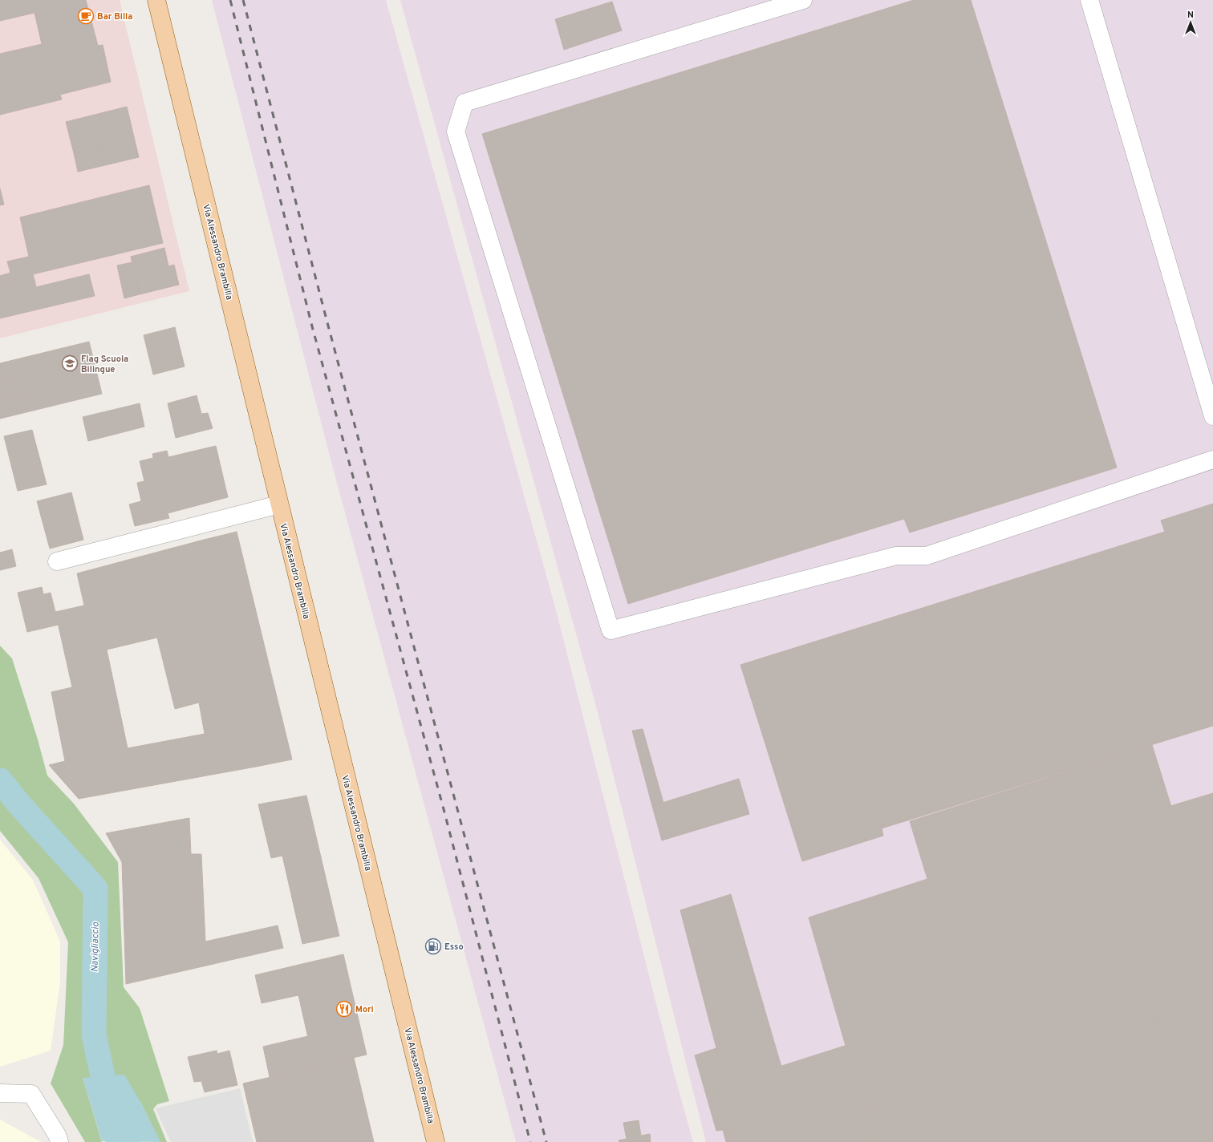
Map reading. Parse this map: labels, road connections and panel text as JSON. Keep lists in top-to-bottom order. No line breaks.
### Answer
{"streets":{"main road":["Via Alessandro Brambilla"]},"water":["Navigliaccio"],"places":{"cafe":["Bar Billa"],"school or university":["Flag Scuola Bilingue"],"fuel station":["Esso"],"restaurant":["Mori"]},"north":"top"}
